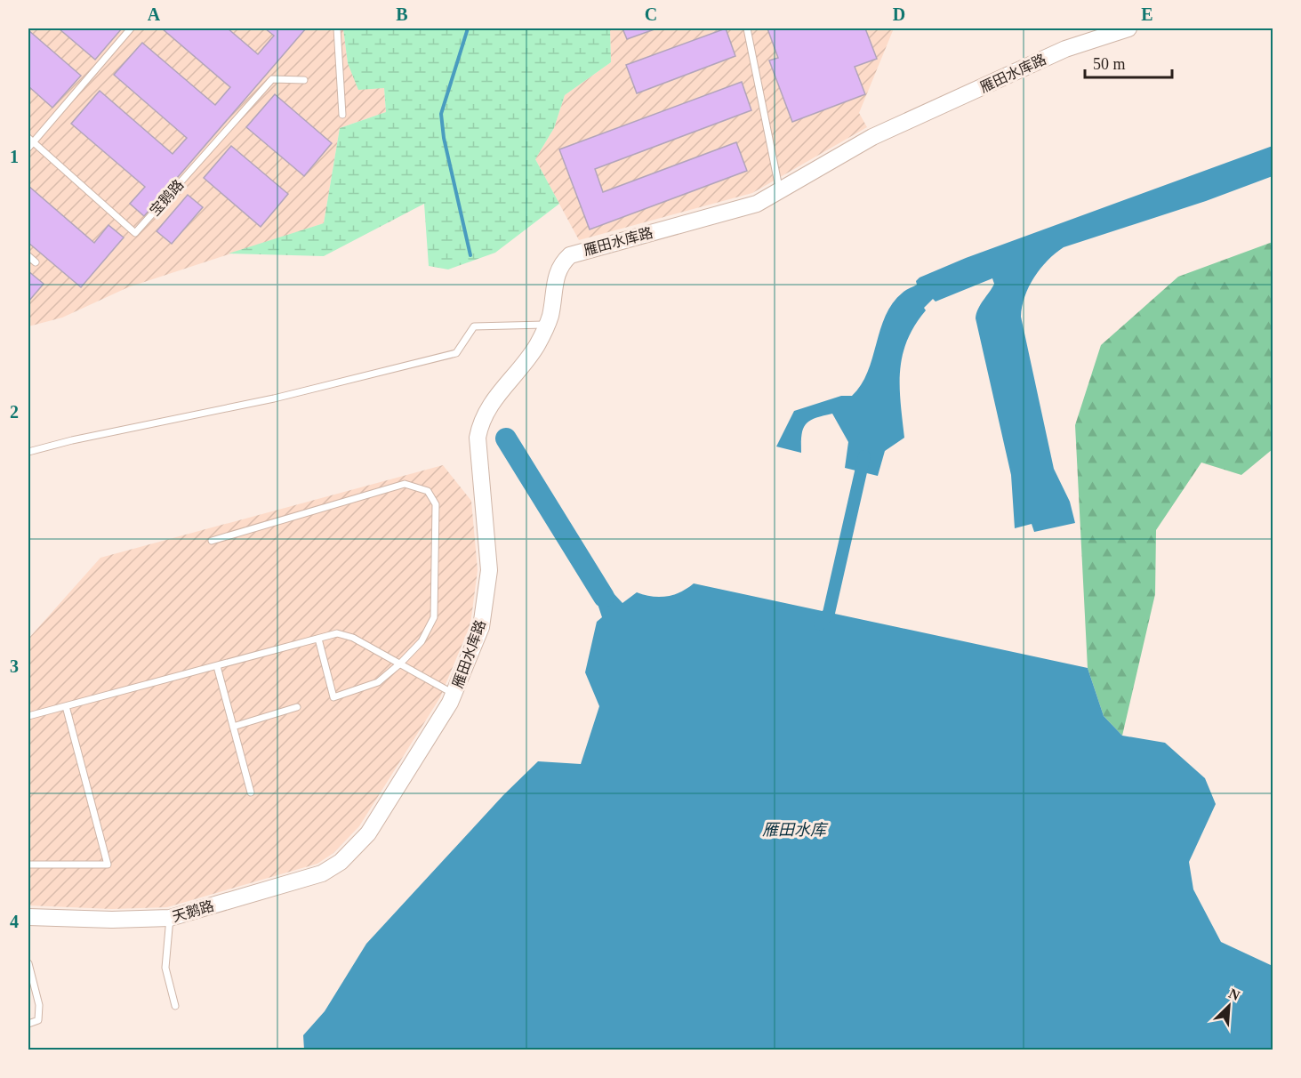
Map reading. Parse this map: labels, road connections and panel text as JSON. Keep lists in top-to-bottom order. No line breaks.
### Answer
{"streets":{"main road":["雁田水库路","天鹅路"],"lane":["宝鹅路"]},"crossings":[["雁田水库路","天鹅路"]],"water":["雁田水库"],"scale_bar":"50 m","north":"top right","grid":{"columns":["A","B","C","D","E"],"rows":["1","2","3","4"]}}
